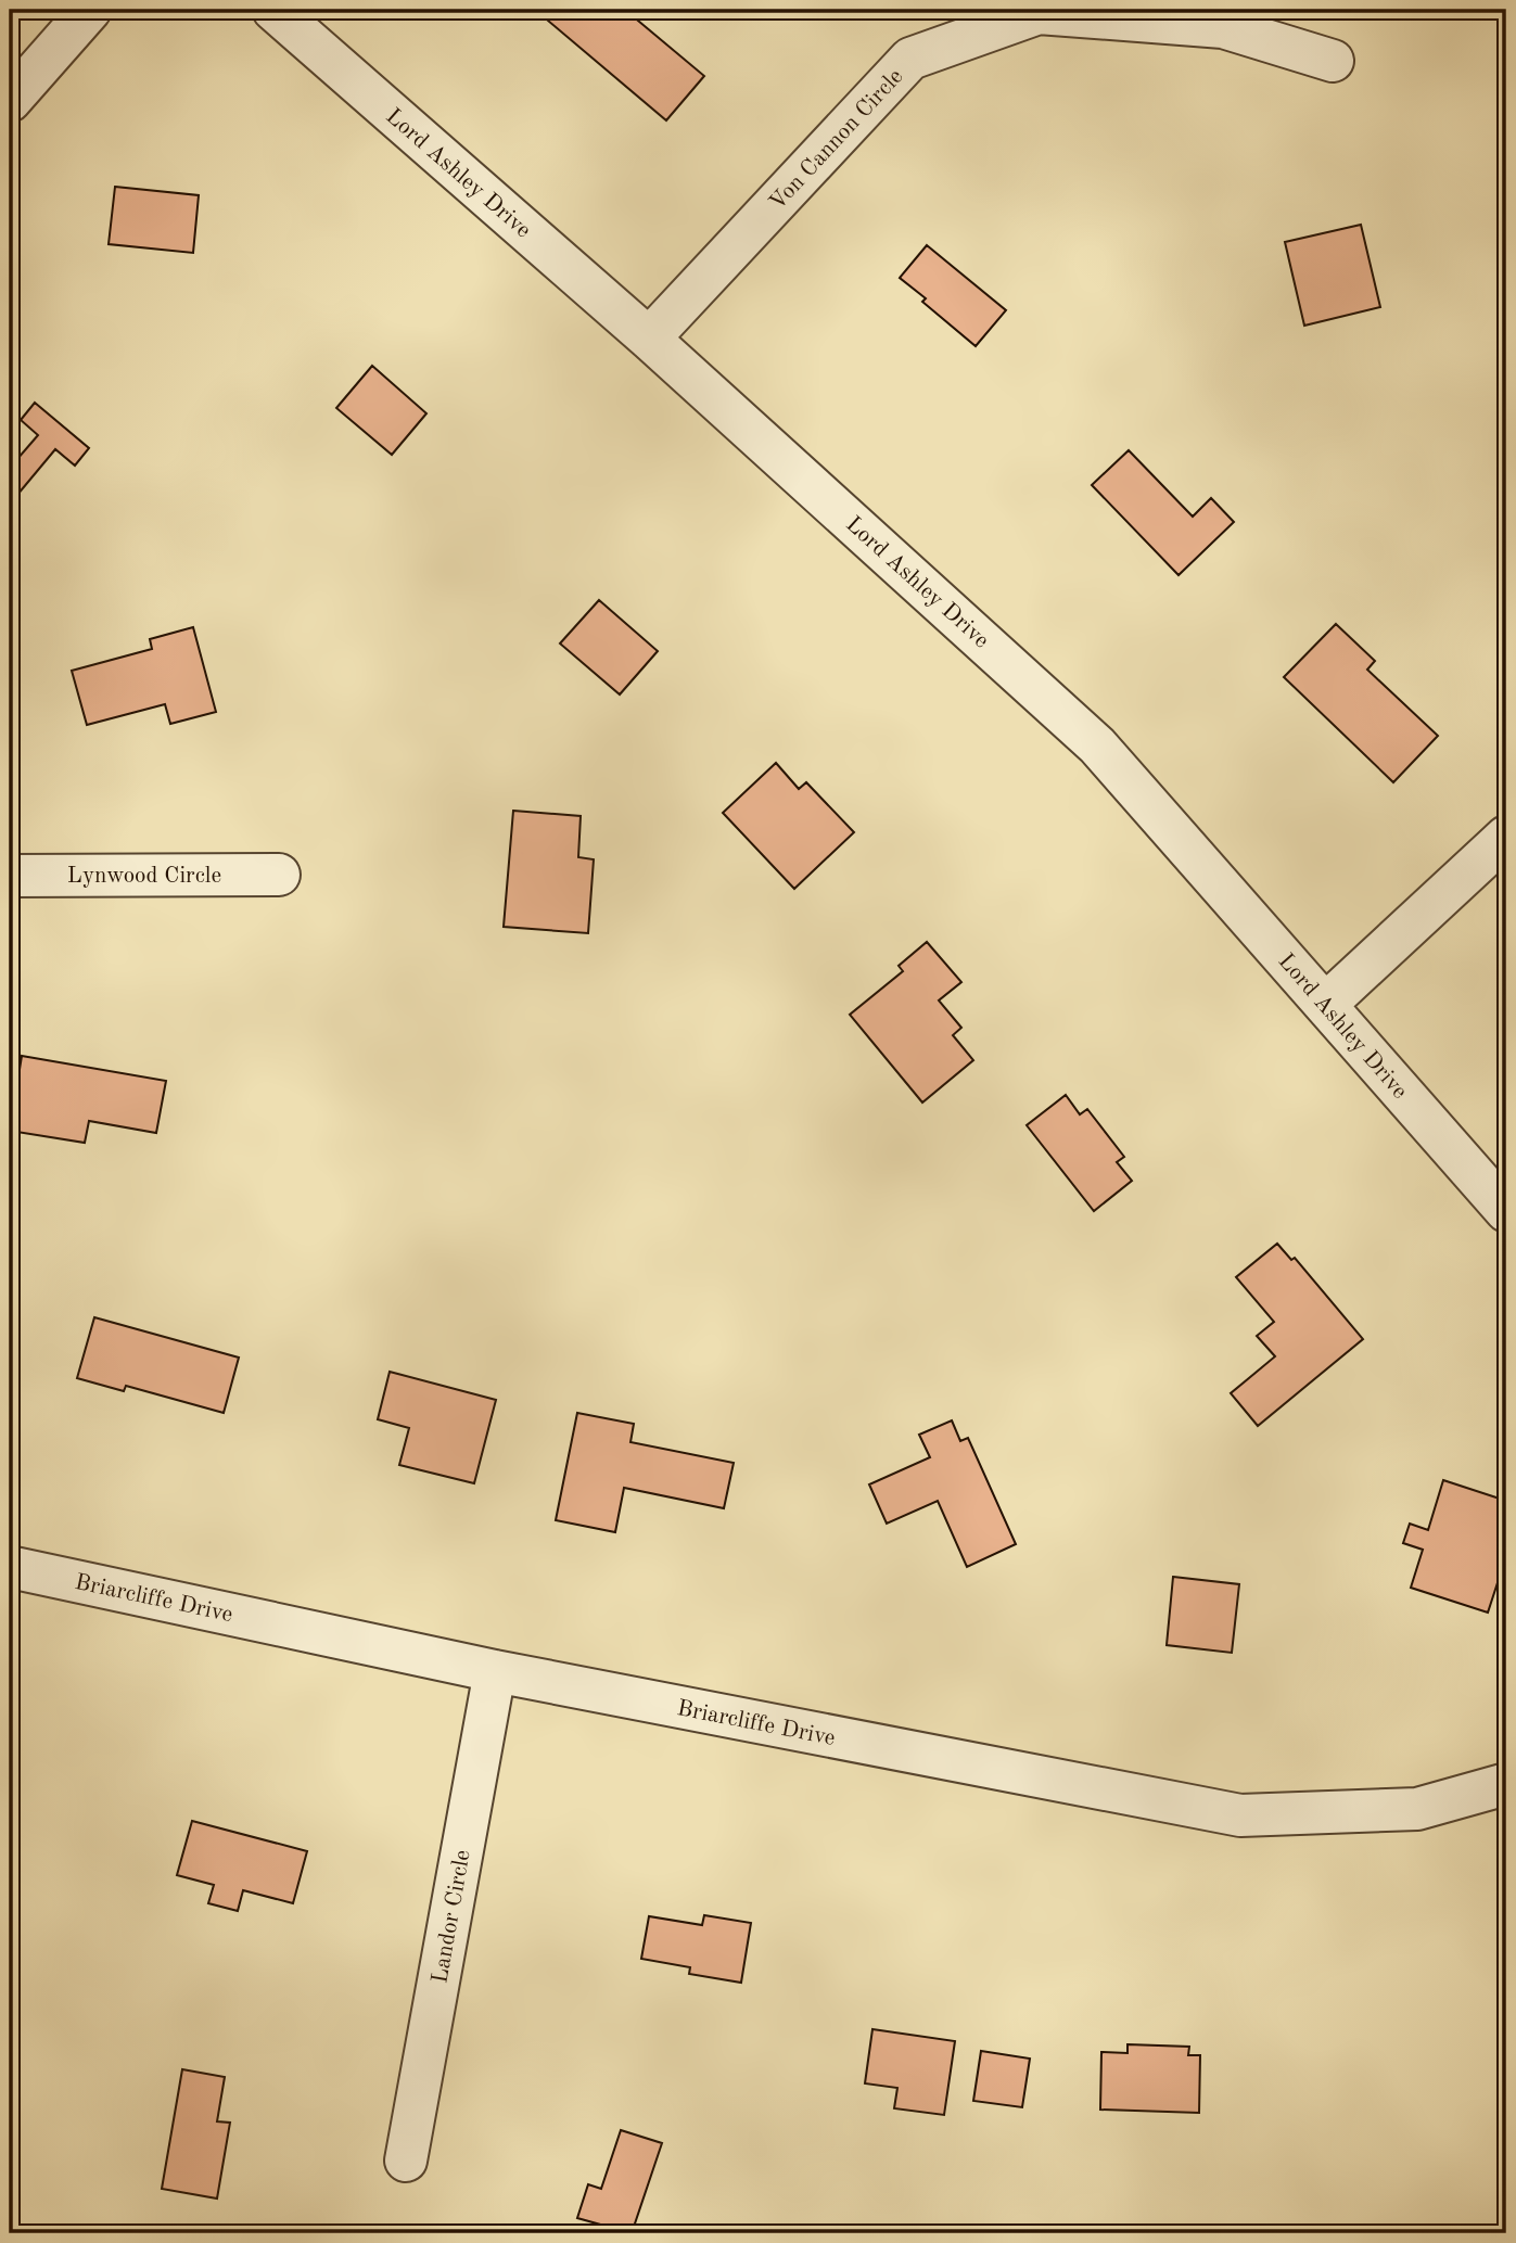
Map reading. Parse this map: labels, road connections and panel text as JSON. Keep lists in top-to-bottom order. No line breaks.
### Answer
{"streets":{"street":["Von Cannon Circle","Lord Ashley Drive","Lynwood Circle","Briarcliffe Drive","Landor Circle"]},"crossings":[["Von Cannon Circle","Lord Ashley Drive"],["Briarcliffe Drive","Landor Circle"]]}
